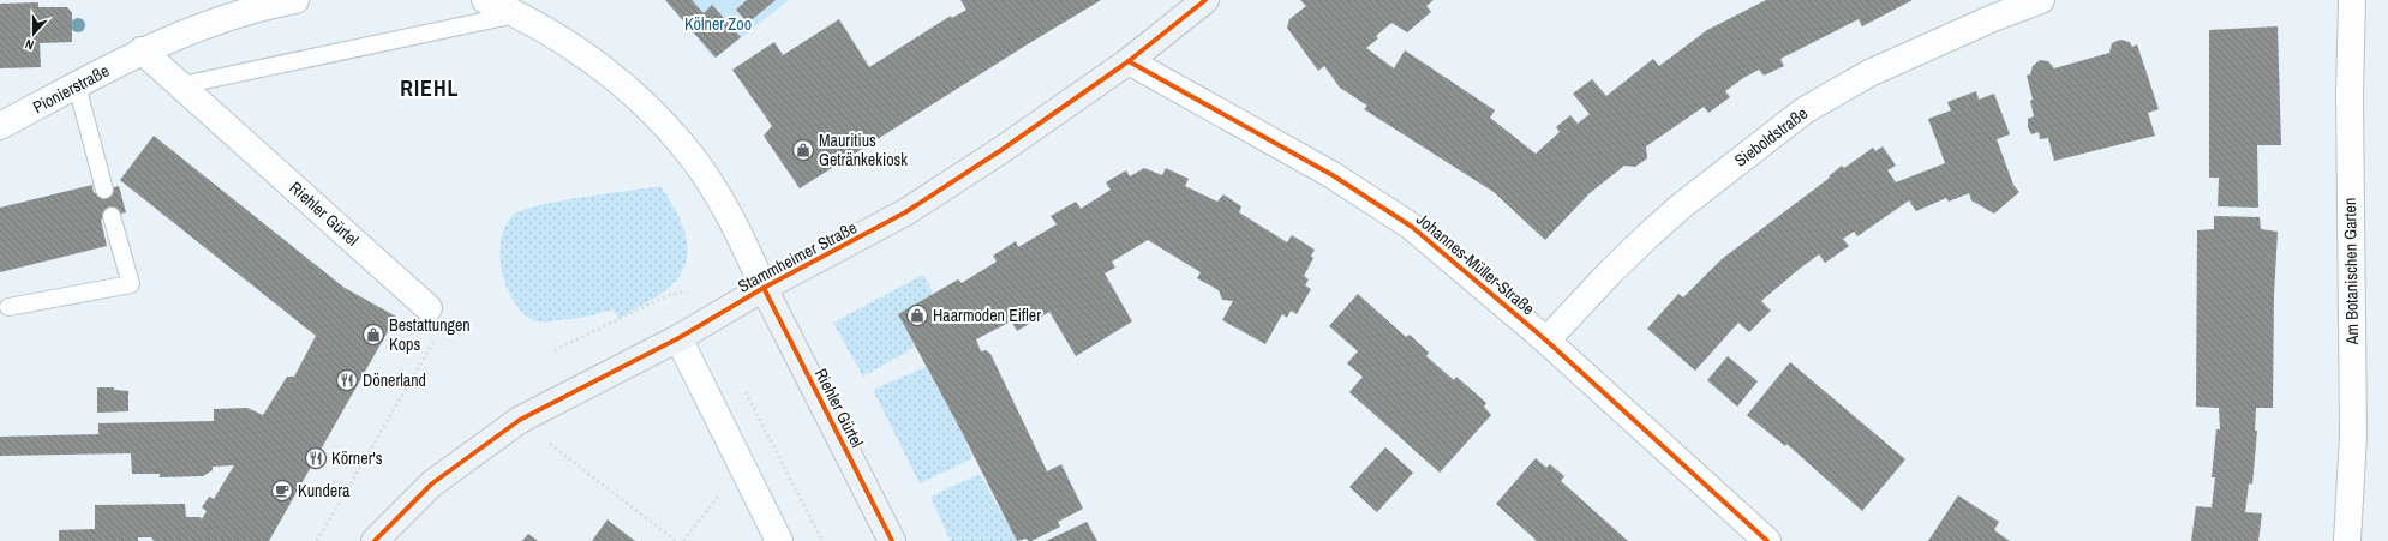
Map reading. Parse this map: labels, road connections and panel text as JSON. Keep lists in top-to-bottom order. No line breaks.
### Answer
{"streets":{"street":["Pionierstraße","Sieboldstraße","Riehler Gürtel","Stammheimer Straße","Johannes-Müller-Straße","Am Botanischen Garten"]},"crossings":[["Pionierstraße","Riehler Gürtel"],["Sieboldstraße","Johannes-Müller-Straße"],["Riehler Gürtel","Stammheimer Straße"],["Stammheimer Straße","Johannes-Müller-Straße"]],"districts":["RIEHL"],"parks":["Kölner Zoo"],"places":{"shop":["Mauritius Getränkekiosk","Haarmoden Eifler","Bestattungen Kops"],"restaurant":["Dönerland","Körner's"],"cafe":["Kundera"]},"north":"bottom"}
